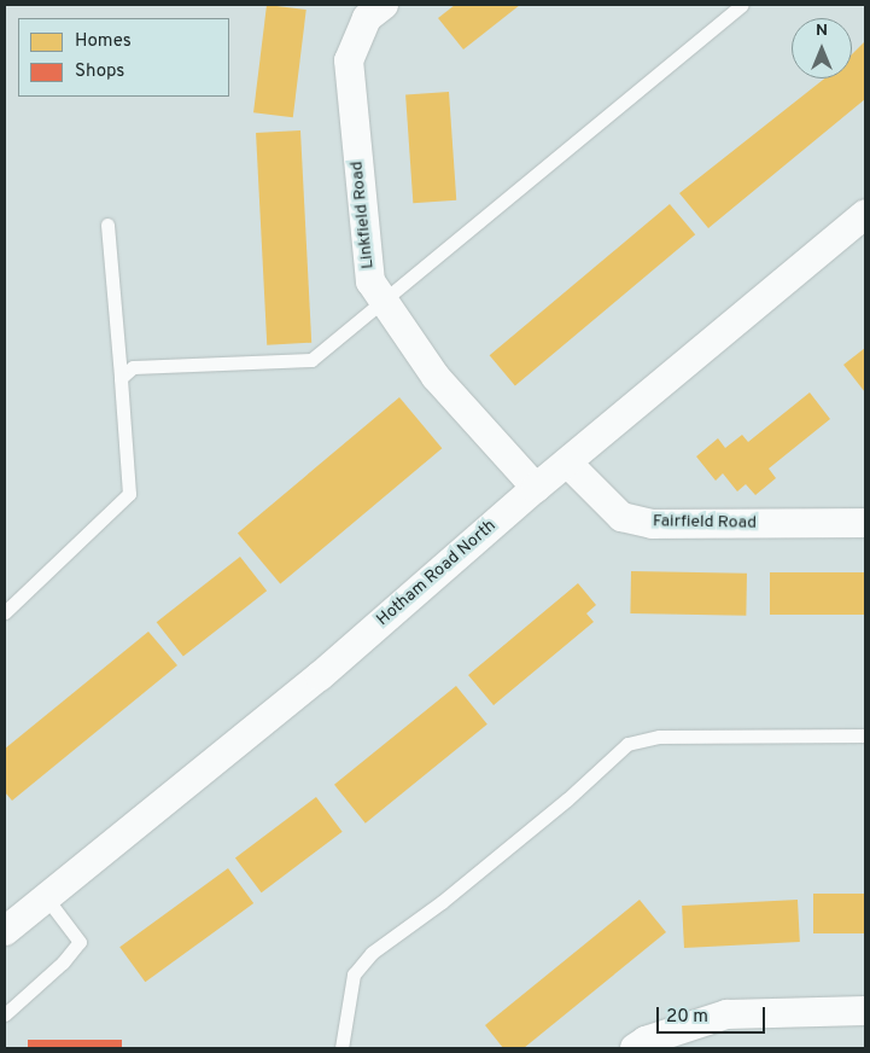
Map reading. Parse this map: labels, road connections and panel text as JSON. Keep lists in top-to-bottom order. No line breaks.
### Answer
{"streets":{"street":["Linkfield Road","Fairfield Road","Hotham Road North"]},"crossings":[["Linkfield Road","Hotham Road North"],["Fairfield Road","Hotham Road North"]],"legend":["Homes","Shops"],"scale_bar":"20 m","north":"top"}
